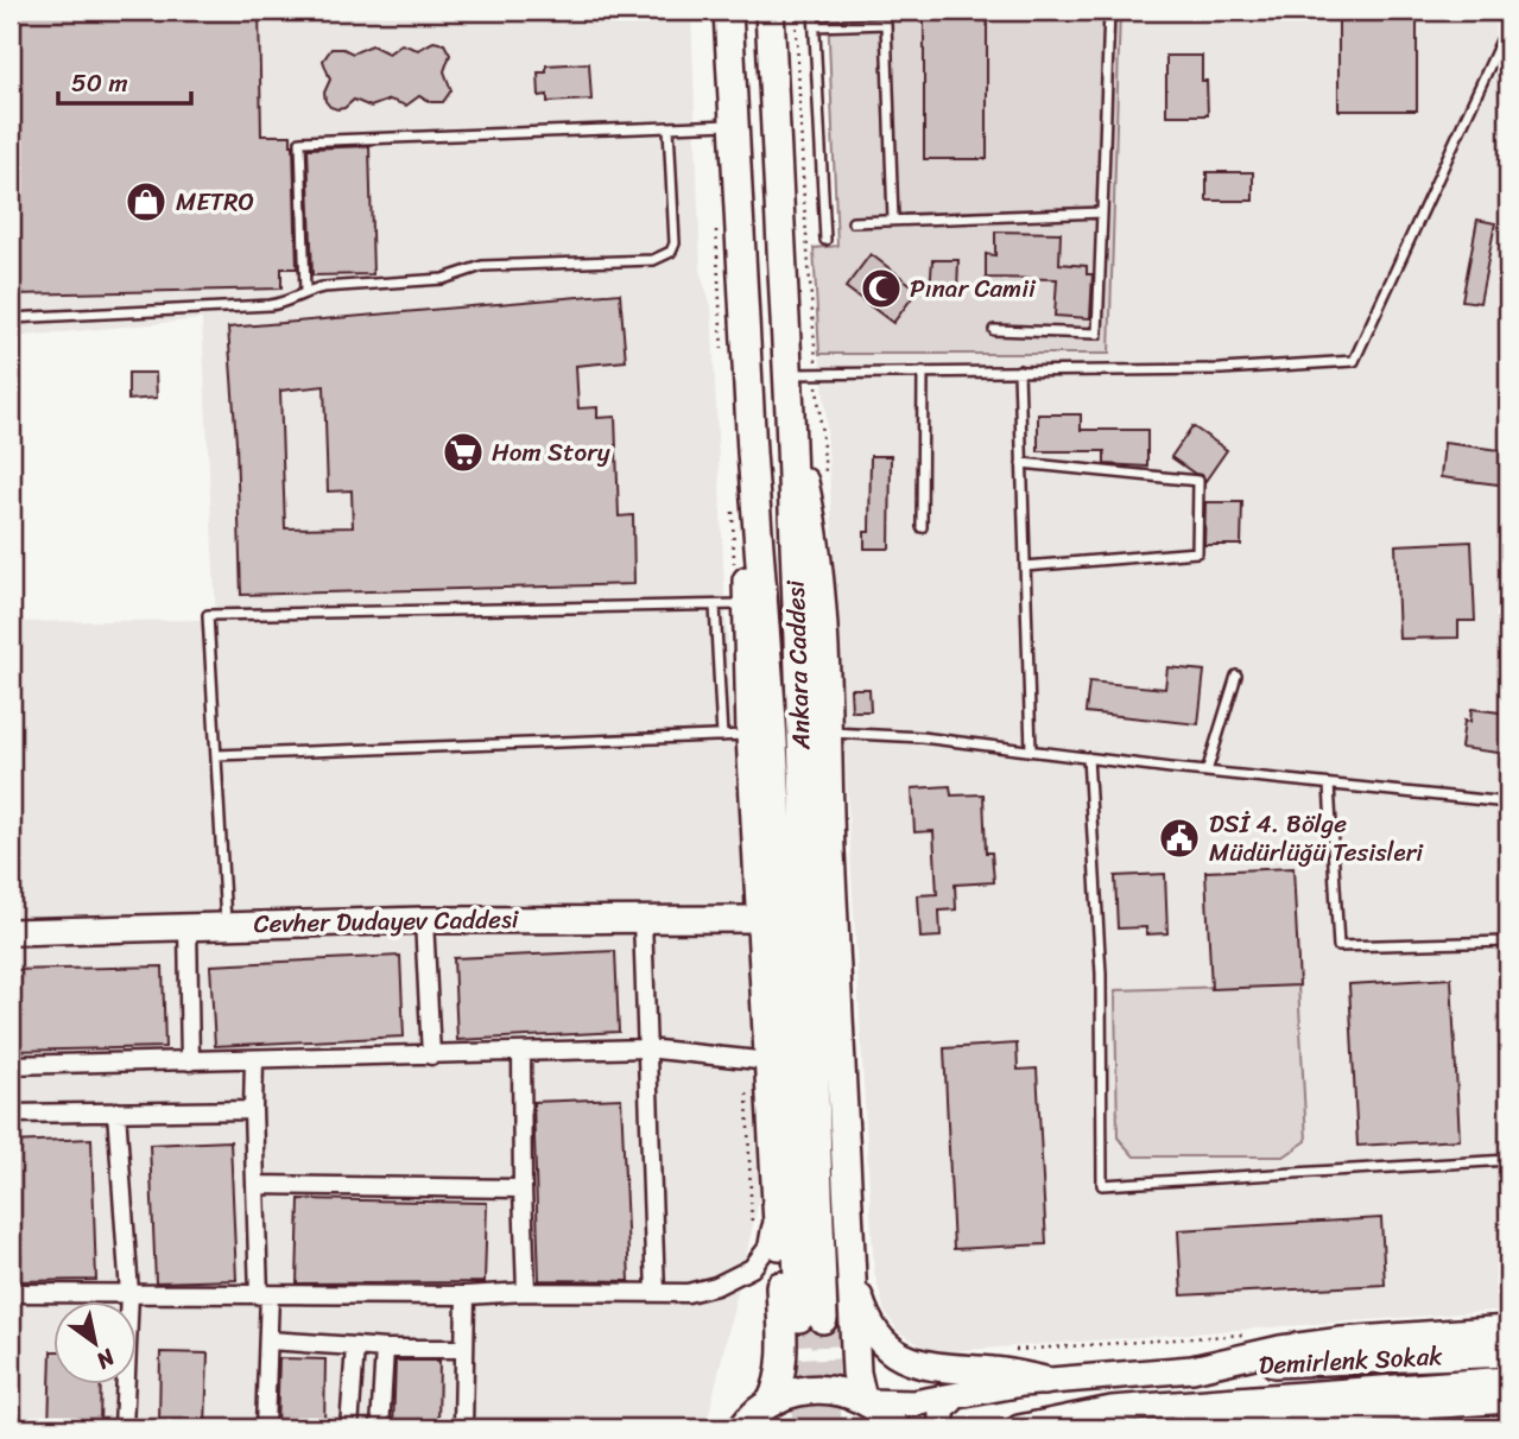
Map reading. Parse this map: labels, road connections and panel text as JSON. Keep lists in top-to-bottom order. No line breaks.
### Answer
{"streets":{"main road":["Ankara Caddesi"],"street":["Cevher Dudayev Caddesi","Demirlenk Sokak"]},"places":{"shop":["METRO"],"mosque":["Pınar Camii"],"supermarket":["Hom Story"],"public building":["DSİ 4. Bölge Müdürlüğü Tesisleri"]},"scale_bar":"50 m","north":"bottom right"}
